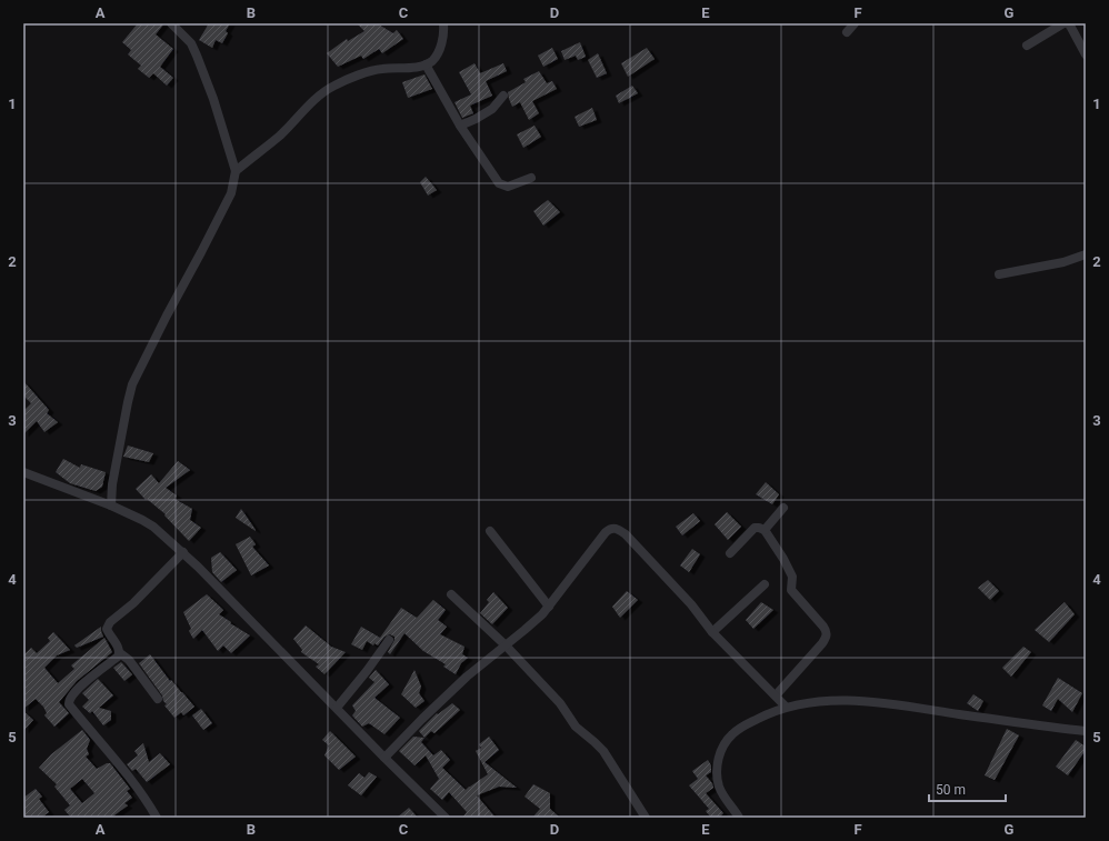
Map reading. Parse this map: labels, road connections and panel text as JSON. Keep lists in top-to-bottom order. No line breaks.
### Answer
{"scale_bar":"50 m","grid":{"columns":["A","B","C","D","E","F","G"],"rows":["1","2","3","4","5"]}}
